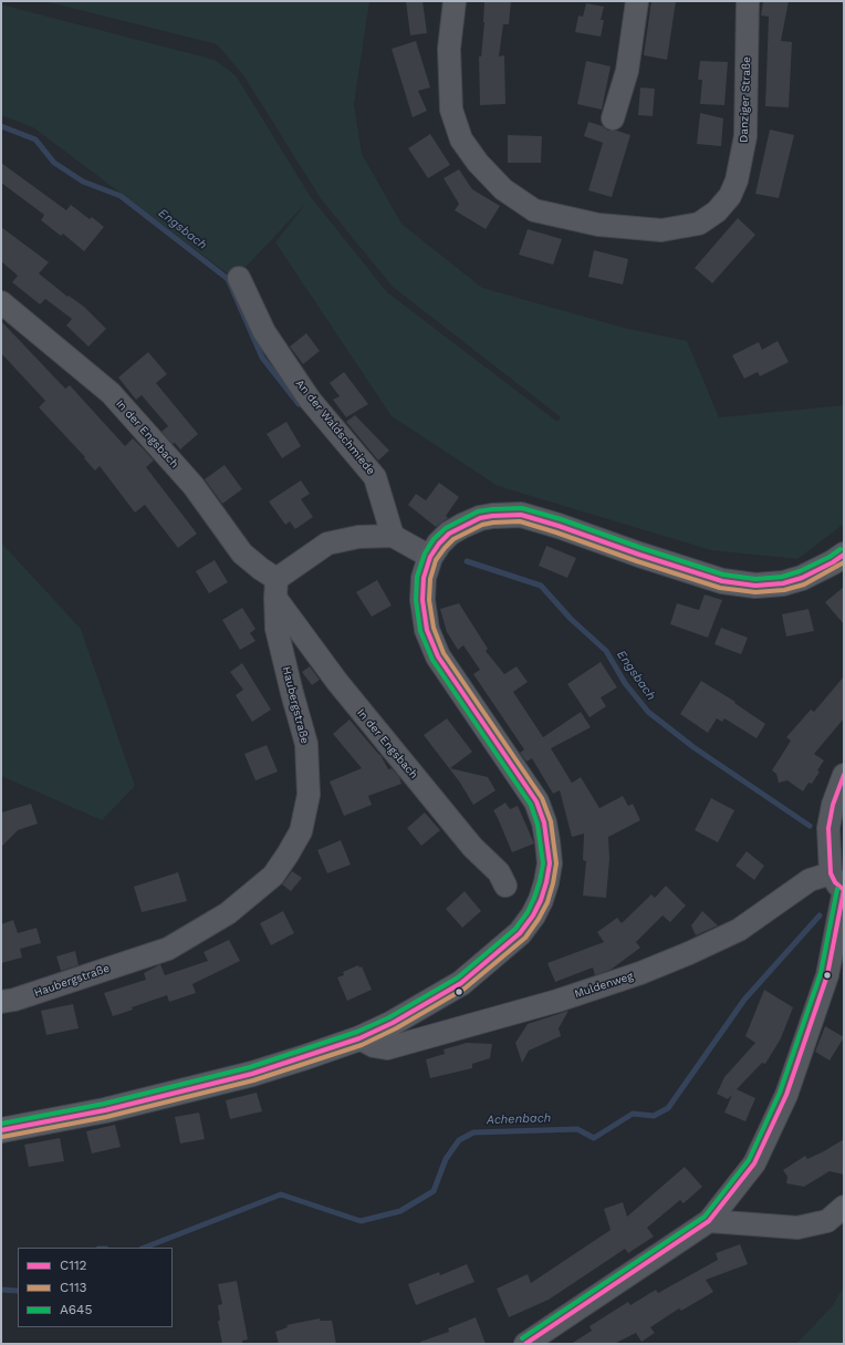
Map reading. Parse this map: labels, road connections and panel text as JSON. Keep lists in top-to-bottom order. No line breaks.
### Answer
{"streets":{"street":["Danziger Straße","An der Waldschmiede","In der Engsbach","Haubergstraße","Muldenweg"]},"crossings":[["In der Engsbach","Haubergstraße"]],"water":["Engsbach","Achenbach"],"lines":["transit line A645","transit line C112","transit line C113"],"legend":["C112","C113","A645"]}
